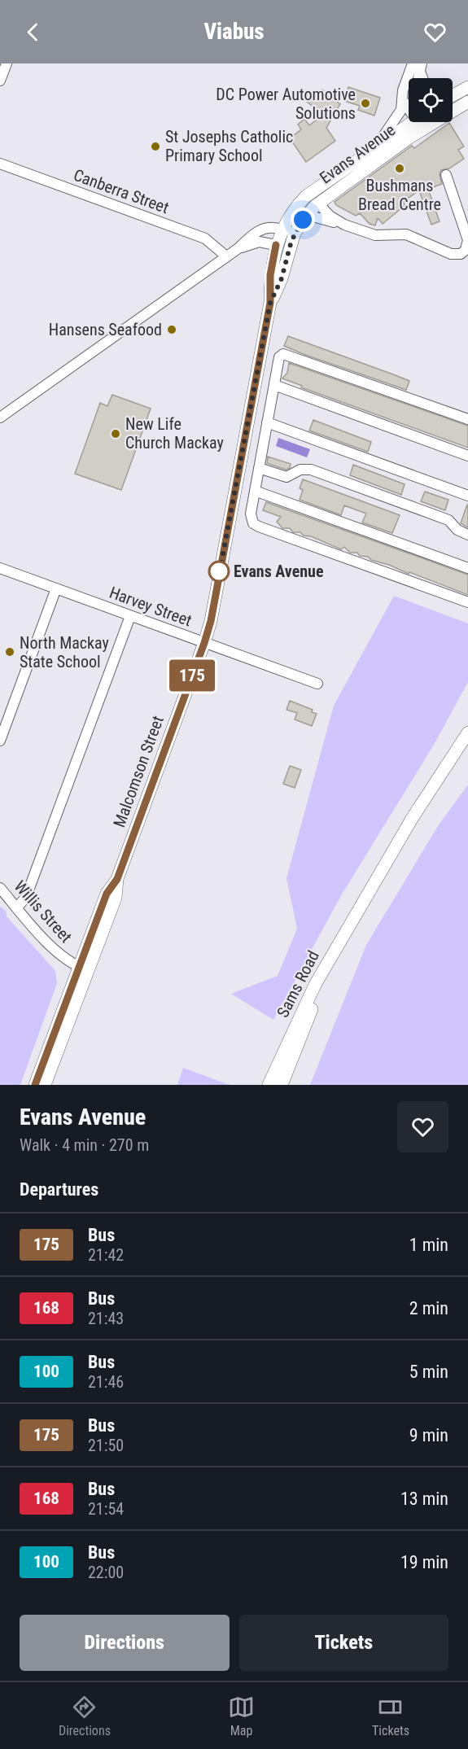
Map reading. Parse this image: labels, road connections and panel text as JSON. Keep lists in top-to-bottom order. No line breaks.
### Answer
{"streets":{"main road":["Evans Avenue","Malcomson Street","Sams Road"],"street":["Canberra Street","Harvey Street","Willis Street"]},"crossings":[["Evans Avenue","Malcomson Street"],["Harvey Street","Malcomson Street"],["Malcomson Street","Willis Street"]],"places":["DC Power Automotive Solutions","St Josephs Catholic Primary School","Bushmans Bread Centre","Hansens Seafood","New Life Church Mackay","Evans Avenue","North Mackay State School"],"lines":["bus line 175"],"page":{"header":"Viabus","on_map":"175","heading":[["Evans Avenue","Walk · 4 min · 270 m"],"Departures"],"list":[{"mark":"175","name":"Bus","note":"21:42","value":"1 min"},{"mark":"168","name":"Bus","note":"21:43","value":"2 min"},{"mark":"100","name":"Bus","note":"21:46","value":"5 min"},{"mark":"175","name":"Bus","note":"21:50","value":"9 min"},{"mark":"168","name":"Bus","note":"21:54","value":"13 min"},{"mark":"100","name":"Bus","note":"22:00","value":"19 min"}],"buttons":["Directions","Tickets"],"tabs":["Directions","Map","Tickets"]}}
